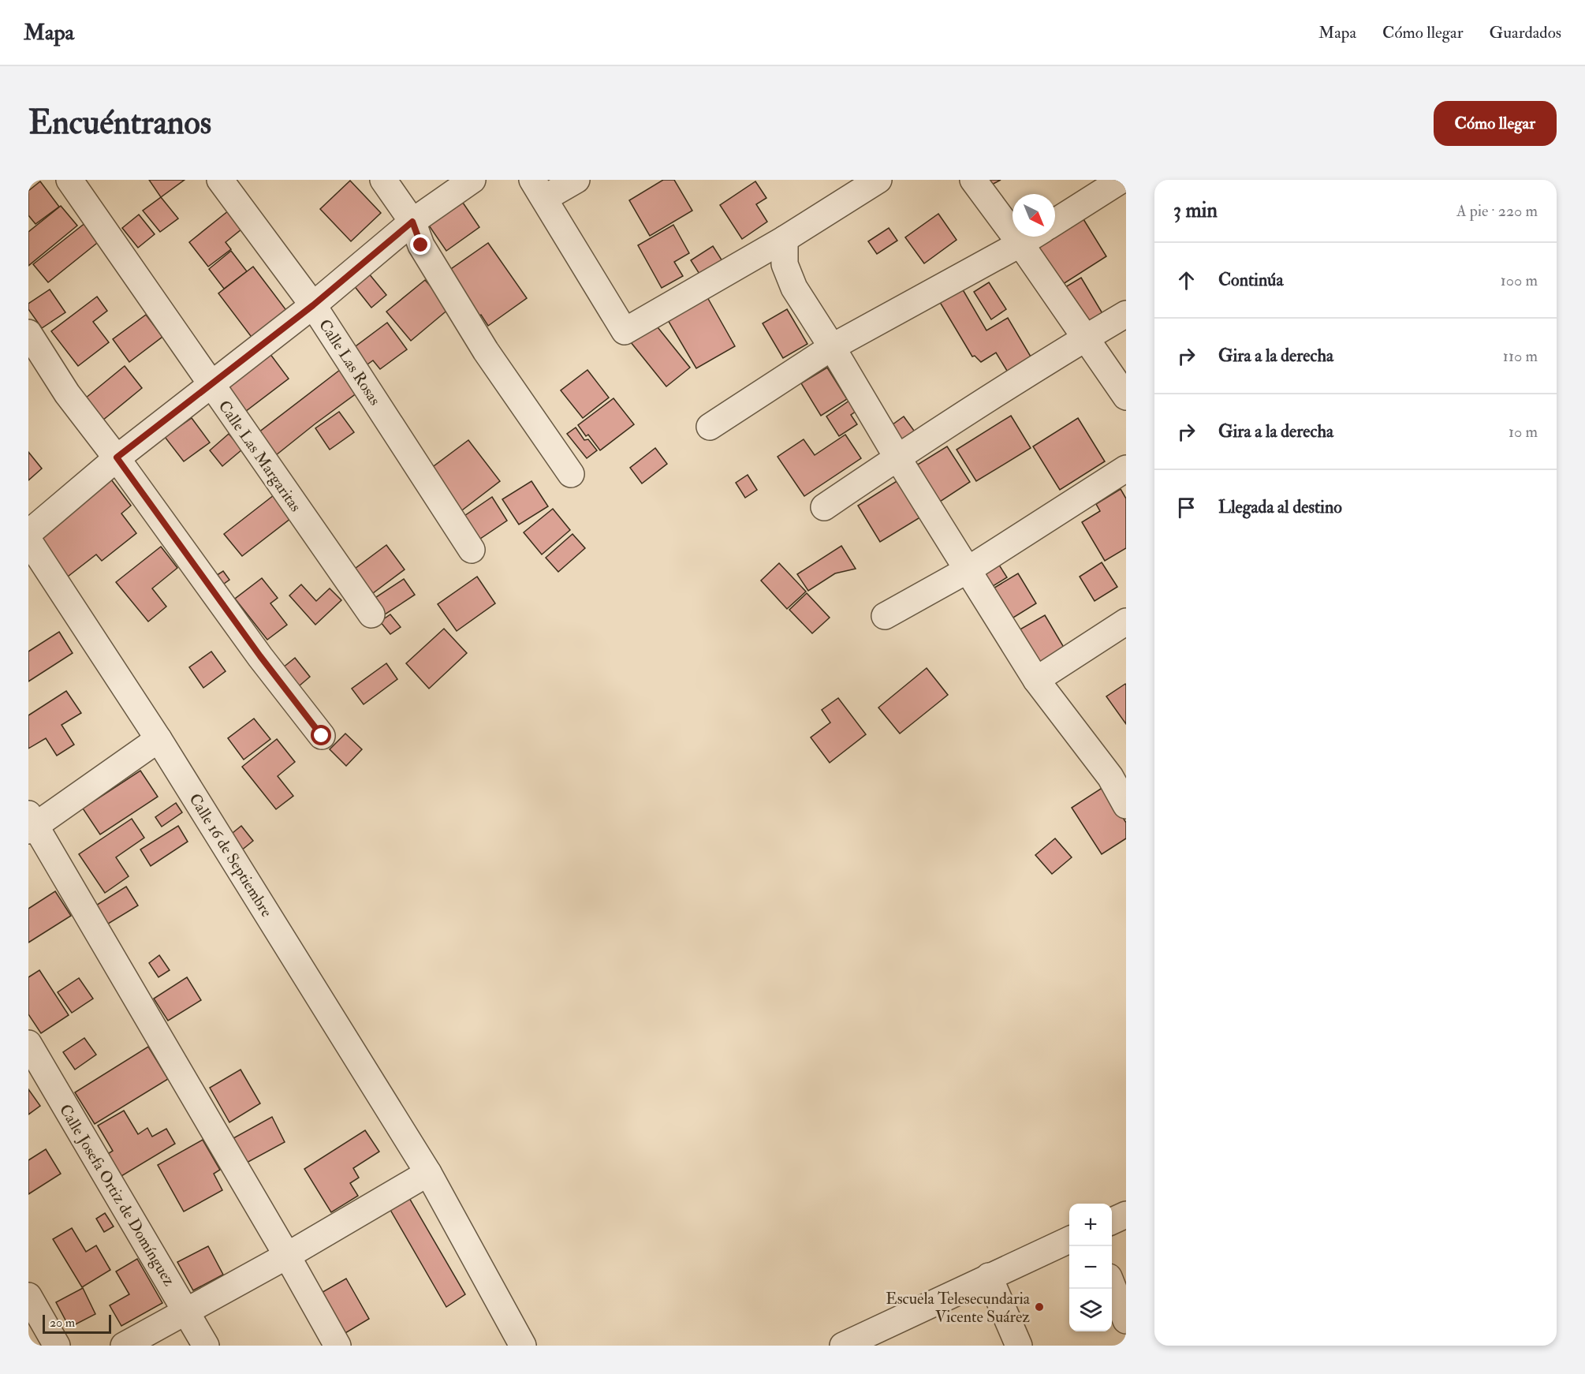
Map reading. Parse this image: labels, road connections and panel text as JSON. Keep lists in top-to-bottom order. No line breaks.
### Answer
{"streets":{"street":["Calle Las Rosas","Calle Las Margaritas","Calle 16 de Septiembre","Calle Josefa Ortiz de Domínguez"]},"places":["Escuela Telesecundaria Vicente Suárez"],"scale_bar":"20 m","north":"bottom right","page":{"header":"Mapa","nav":["Mapa","Cómo llegar","Guardados"],"buttons":"Cómo llegar","title":"Encuéntranos","heading":["3 min","A pie · 220 m"],"list":[["Continúa","100 m"],["Gira a la derecha","110 m"],["Gira a la derecha","10 m"],"Llegada al destino"],"map_buttons":["+","−"],"scale":"20 m"}}
